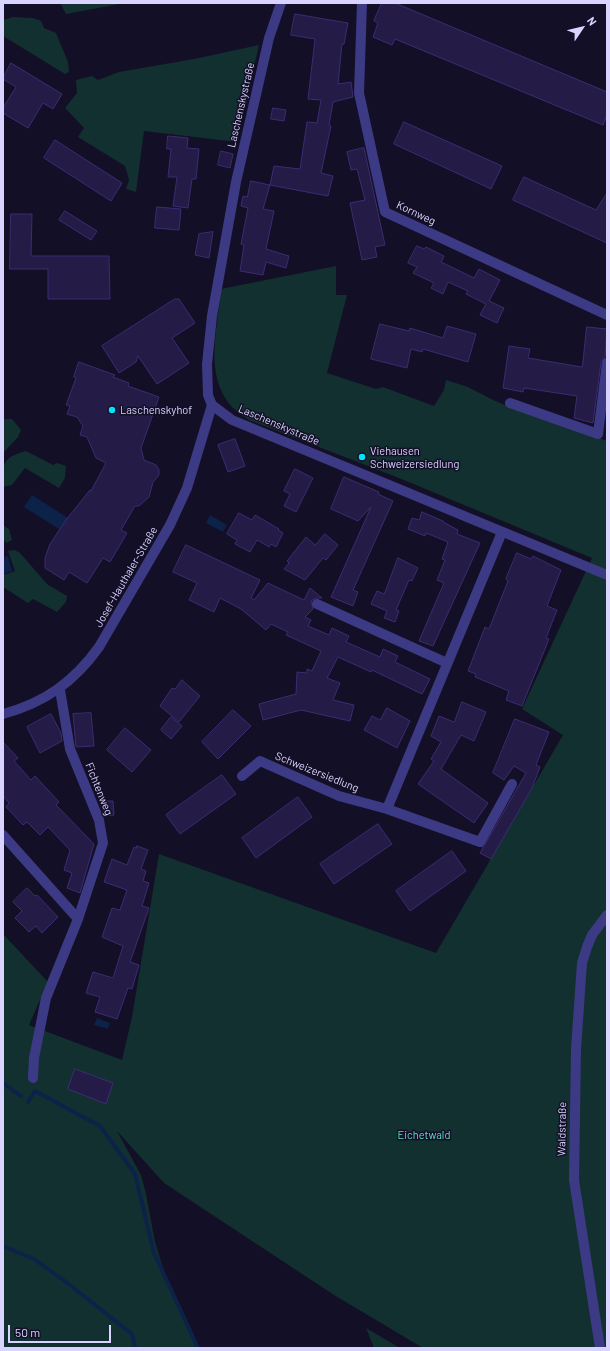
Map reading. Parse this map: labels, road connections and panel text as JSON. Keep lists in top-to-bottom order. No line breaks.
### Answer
{"streets":{"street":["Laschenskystraße","Kornweg","Josef-Hauthaler-Straße","Schweizersiedlung","Fichtenweg","Waldstraße"]},"crossings":[["Laschenskystraße","Josef-Hauthaler-Straße"],["Josef-Hauthaler-Straße","Fichtenweg"]],"parks":["Eichetwald"],"places":["Laschenskyhof","Viehausen Schweizersiedlung"],"scale_bar":"50 m","north":"top right"}
